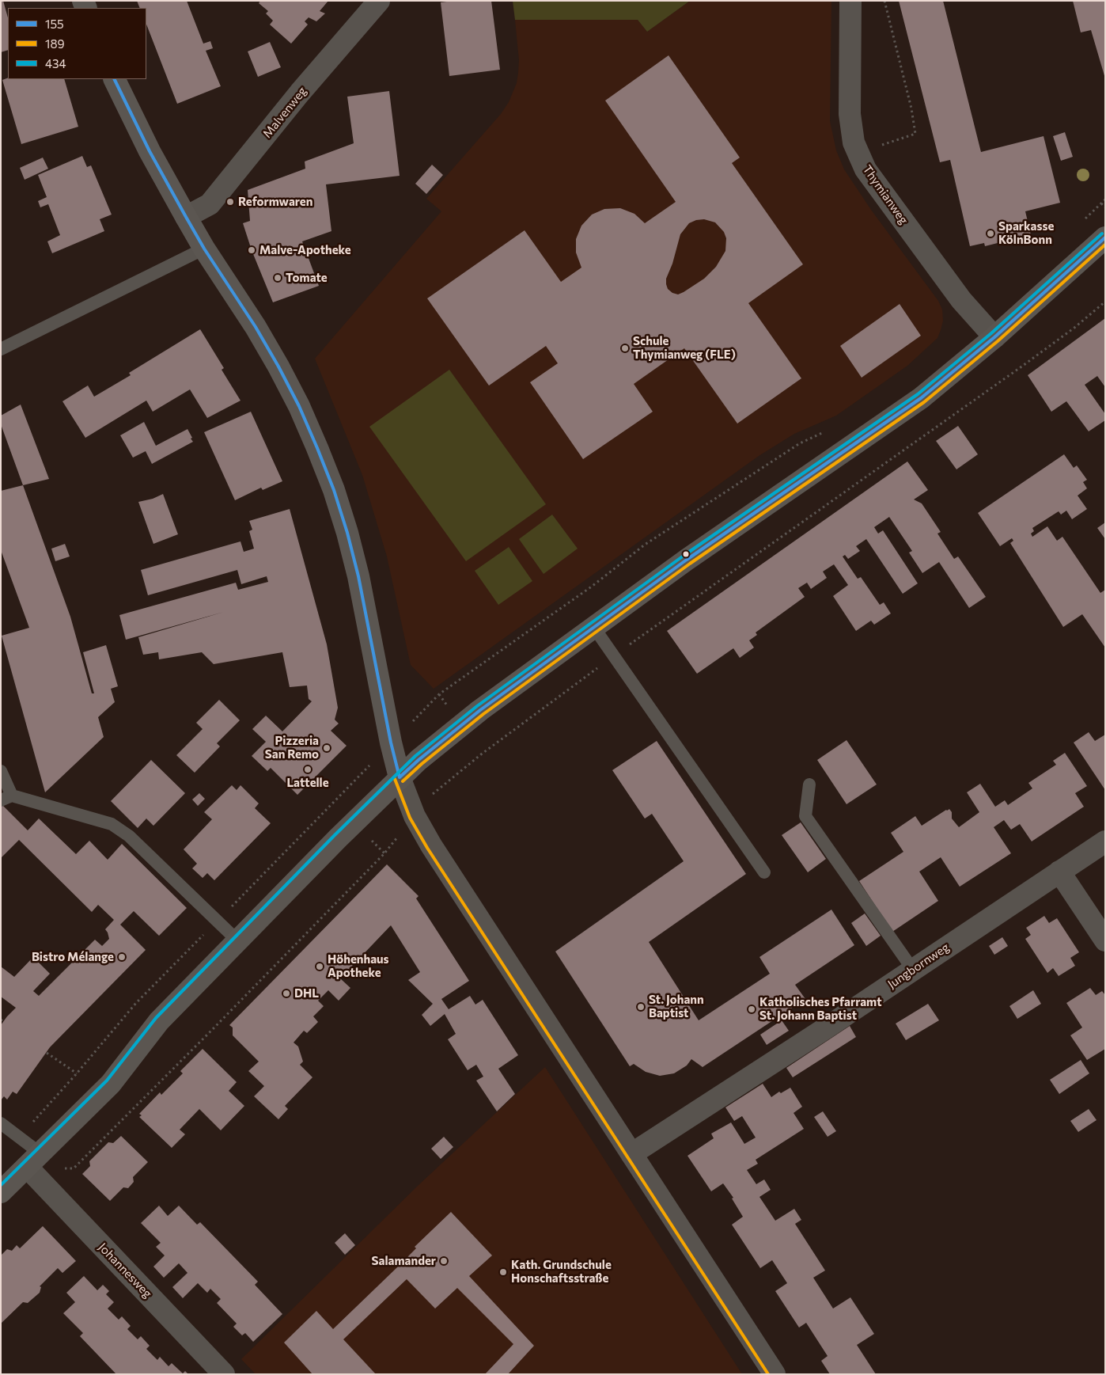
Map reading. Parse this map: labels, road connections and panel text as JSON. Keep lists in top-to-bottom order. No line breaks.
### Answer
{"streets":{"street":["Malvenweg","Thymianweg","Jungbornweg","Johannesweg"]},"places":["Reformwaren","Sparkasse KölnBonn","Malve-Apotheke","Tomate","Schule Thymianweg (FLE)","Pizzeria San Remo","Lattelle","Bistro Mélange","Höhenhaus Apotheke","DHL","St. Johann Baptist","Katholisches Pfarramt St. Johann Baptist","Salamander","Kath. Grundschule Honschaftsstraße"],"lines":["transit line 155","transit line 434","transit line 189"],"legend":["155","189","434"]}
